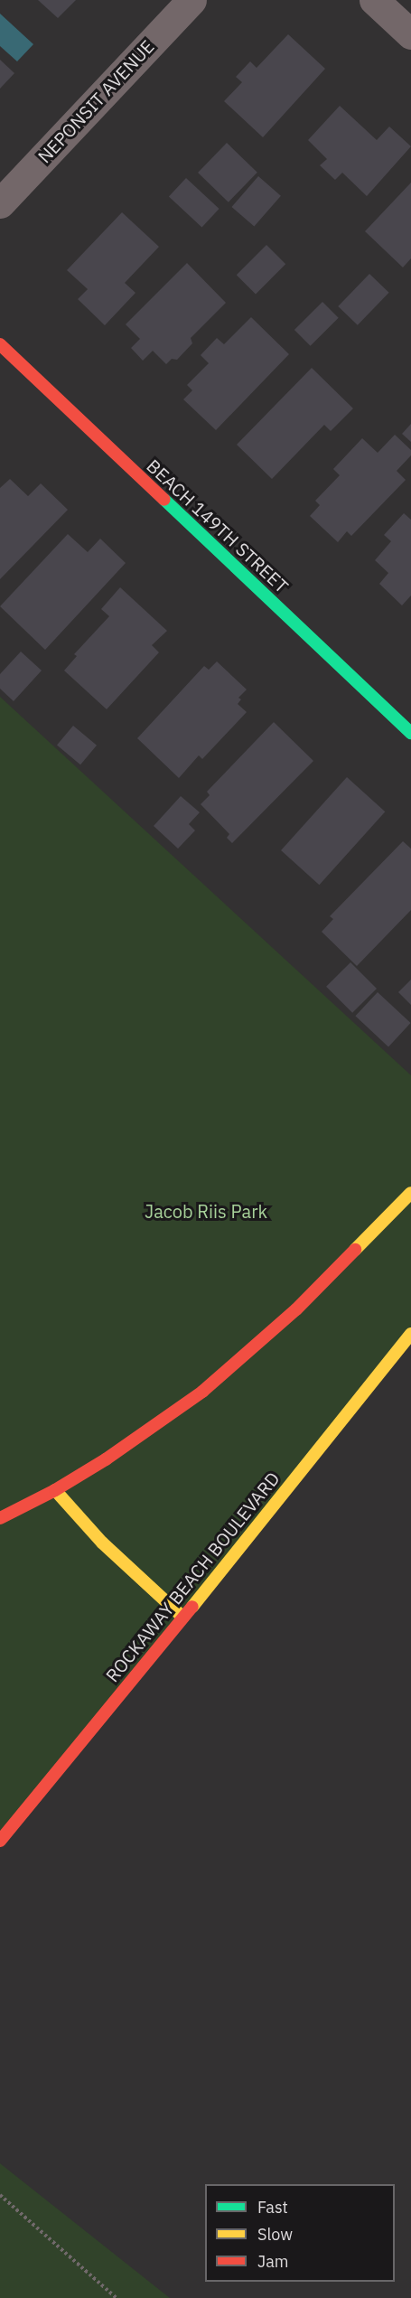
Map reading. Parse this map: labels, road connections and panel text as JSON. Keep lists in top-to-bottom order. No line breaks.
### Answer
{"streets":{"street":["NEPONSIT AVENUE","BEACH 149TH STREET","ROCKAWAY BEACH BOULEVARD"]},"parks":["Jacob Riis Park"],"legend":["Fast","Slow","Jam"]}
